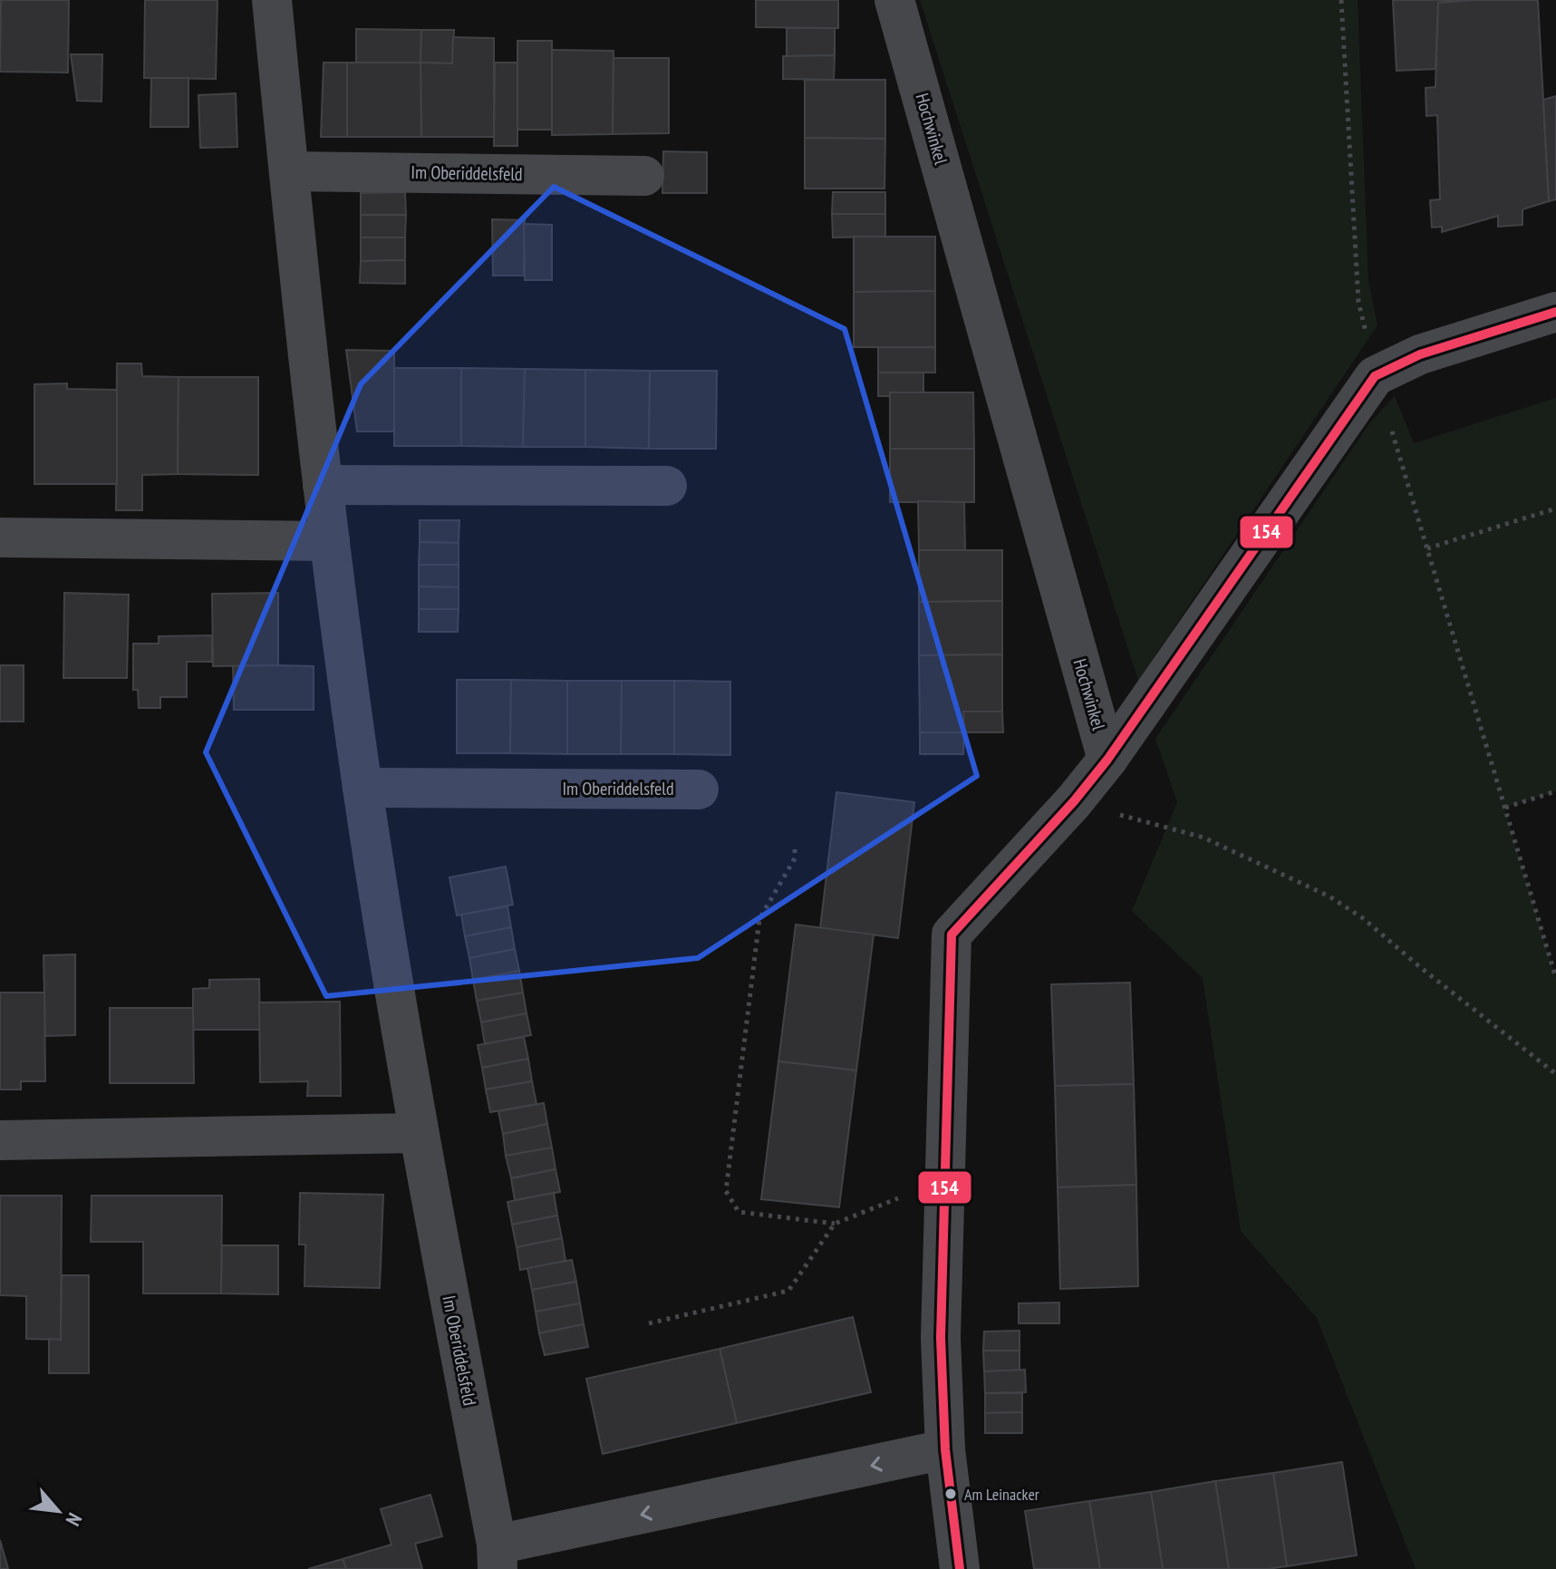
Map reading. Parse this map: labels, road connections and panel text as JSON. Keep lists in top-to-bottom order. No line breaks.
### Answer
{"streets":{"street":["Hochwinkel","Im Oberiddelsfeld"]},"places":["Am Leinacker"],"lines":["transit line 154"],"north":"bottom right"}
